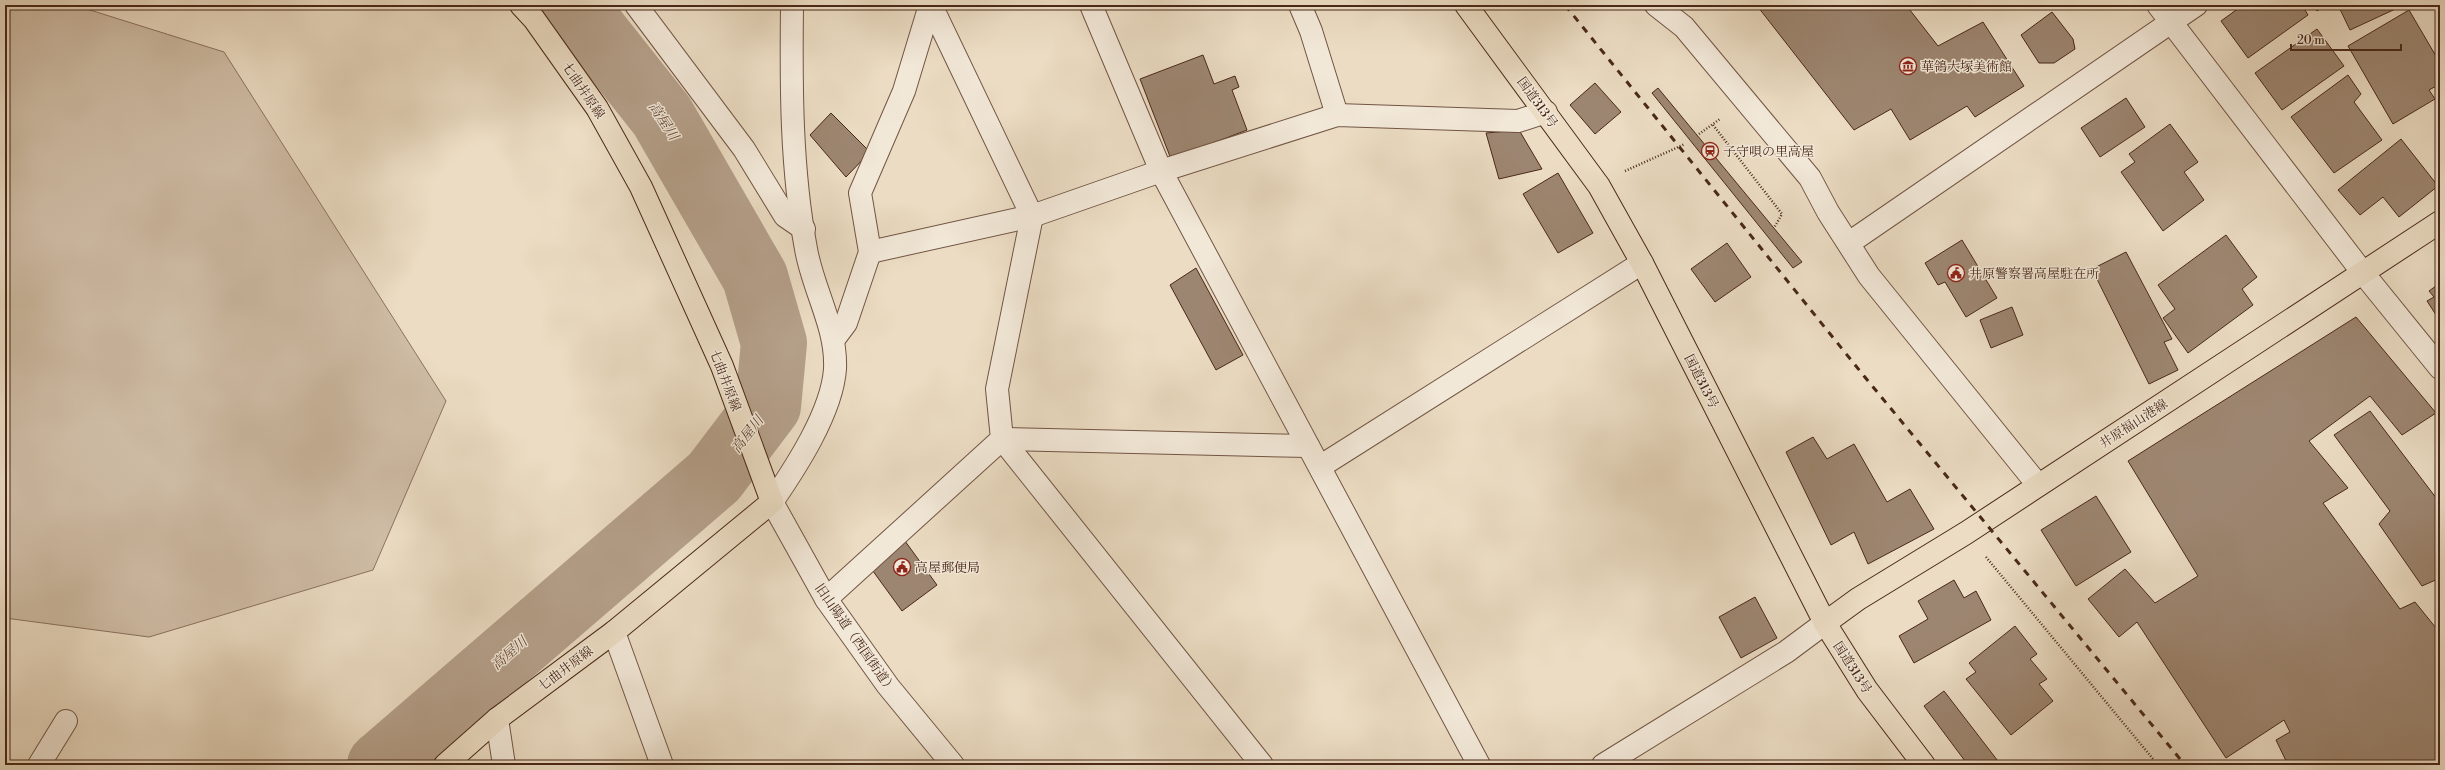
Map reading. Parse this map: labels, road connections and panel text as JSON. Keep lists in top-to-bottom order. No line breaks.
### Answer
{"streets":{"main road":["七曲井原線","国道313号","井原福山港線"],"street":["旧山陽道（西国街道）"]},"crossings":[["七曲井原線","旧山陽道（西国街道）"],["国道313号","井原福山港線"]],"water":["高屋川"],"places":{"museum":["華鴒大塚美術館"],"station":["子守唄の里高屋"],"public building":["井原警察署高屋駐在所","高屋郵便局"]},"scale_bar":"20 m"}
